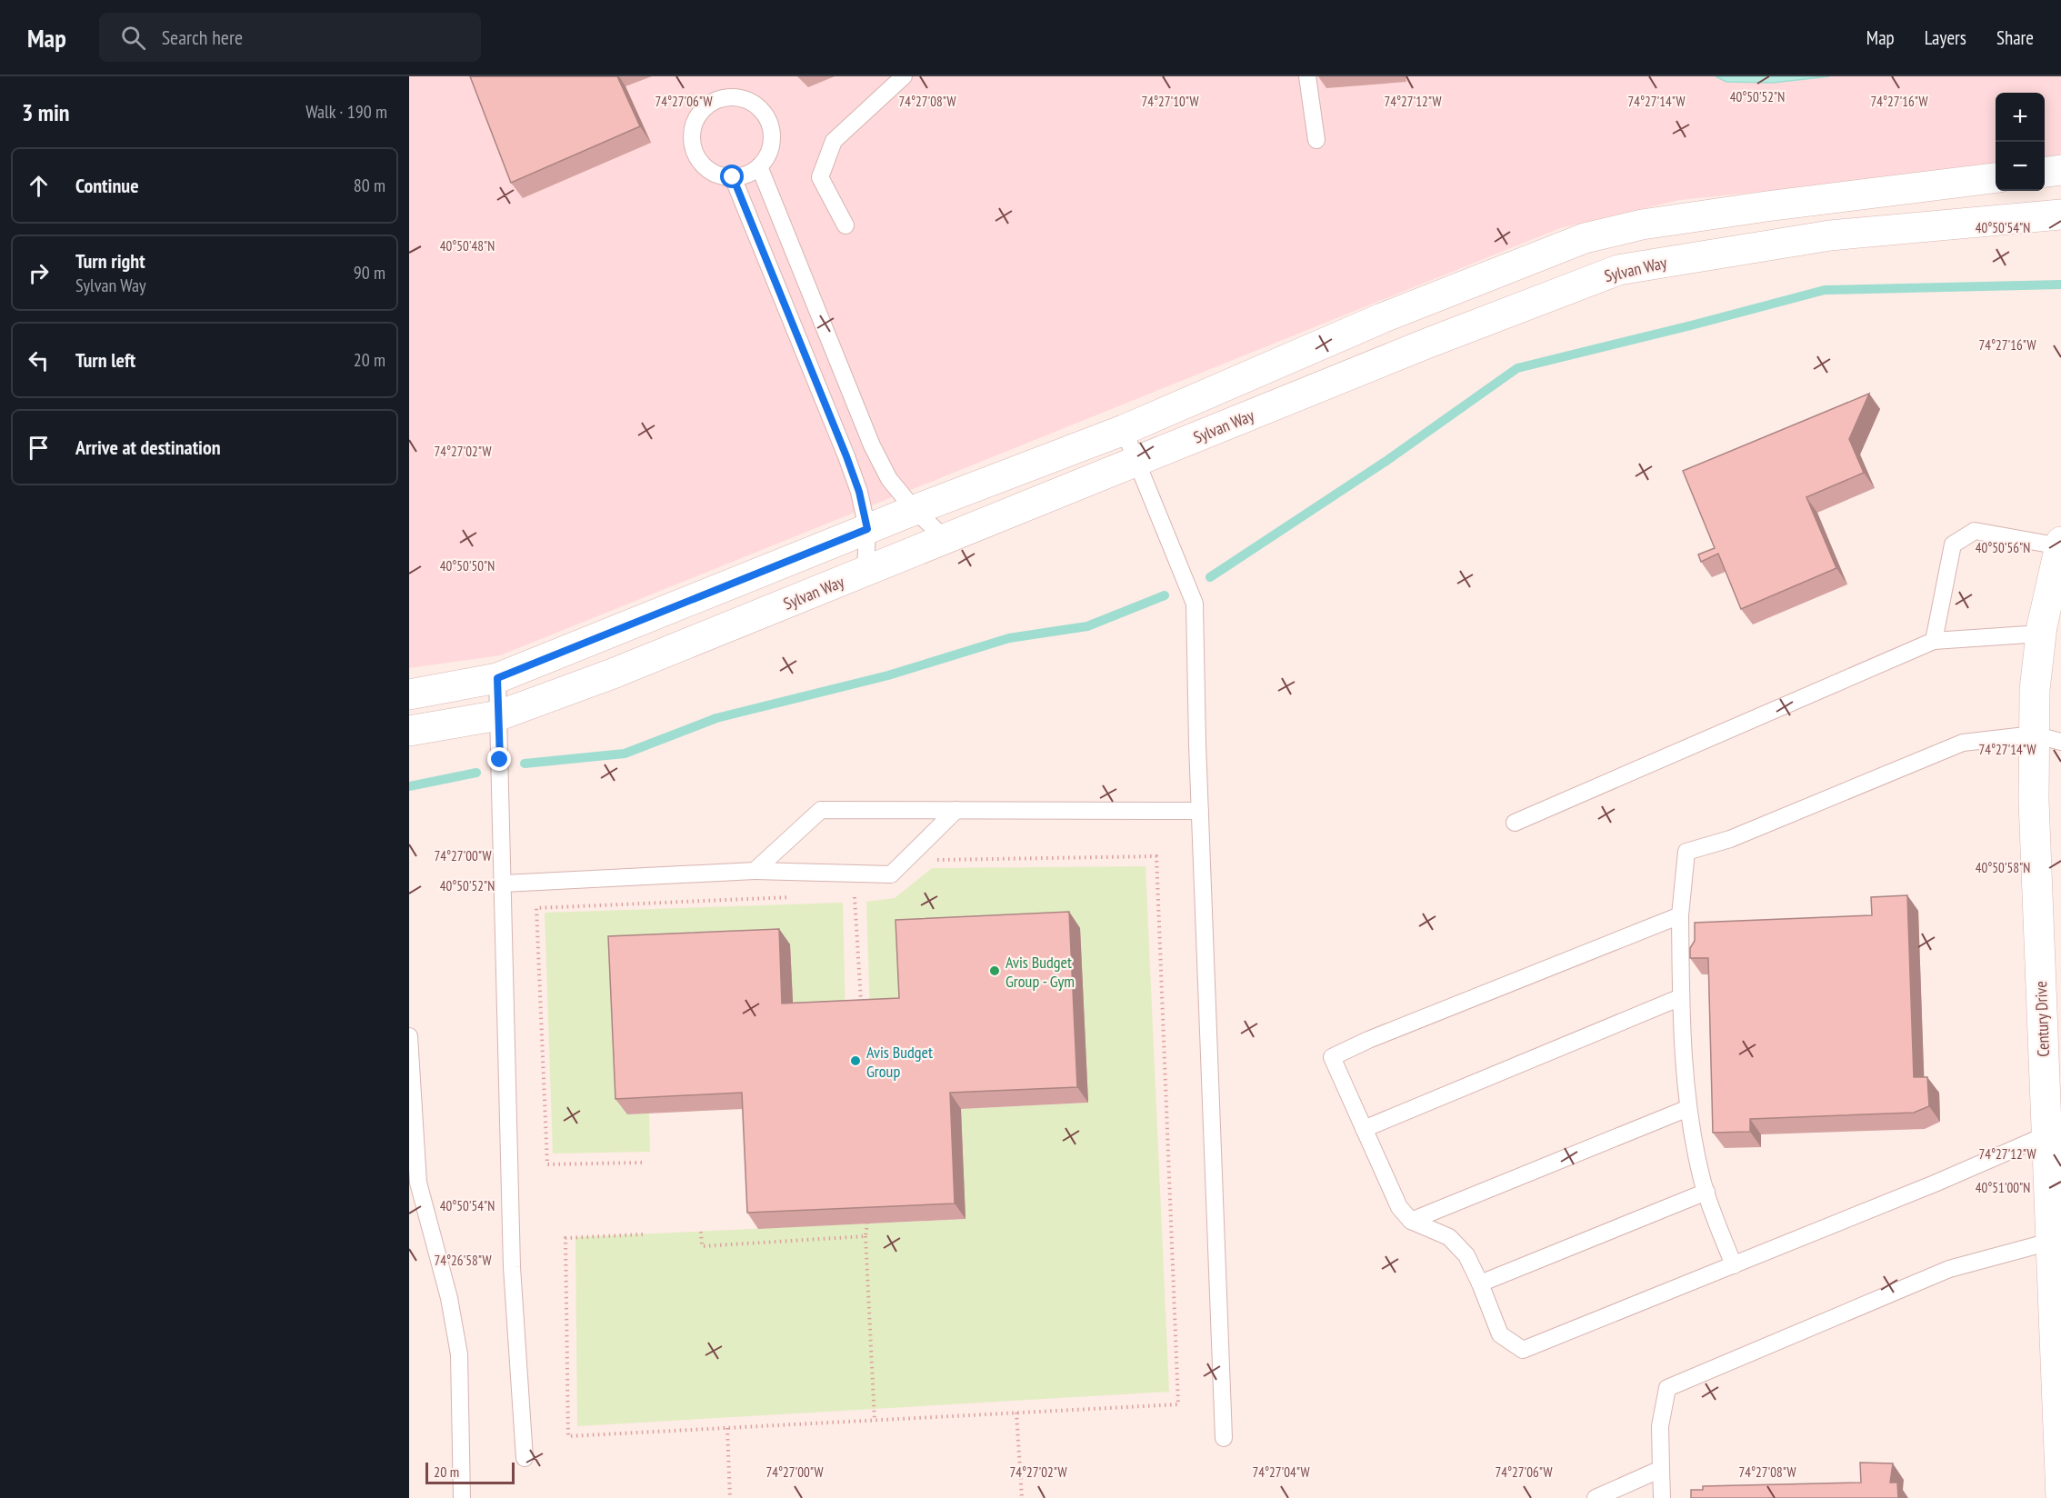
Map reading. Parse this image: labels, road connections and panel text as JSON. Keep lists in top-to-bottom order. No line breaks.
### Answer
{"streets":{"street":["Sylvan Way","Century Drive"]},"places":["Avis Budget Group - Gym","Avis Budget Group"],"scale_bar":"20 m","page":{"header":"Map","search":"Search here","nav":["Map","Layers","Share"],"heading":["3 min","Walk · 190 m"],"map_buttons":["+","−"],"list":[["Continue","80 m"],["Turn right","Sylvan Way","90 m"],["Turn left","20 m"],"Arrive at destination"],"scale":"20 m"},"coordinates":["40°50'52\"N","74°27'06\"W","74°27'08\"W","74°27'10\"W","74°27'12\"W","74°27'14\"W","74°27'16\"W","40°50'54\"N","40°50'48\"N","74°27'02\"W","40°50'56\"N","40°50'50\"N","74°27'00\"W","40°50'58\"N","40°51'00\"N","74°26'58\"W","74°27'04\"W"]}
